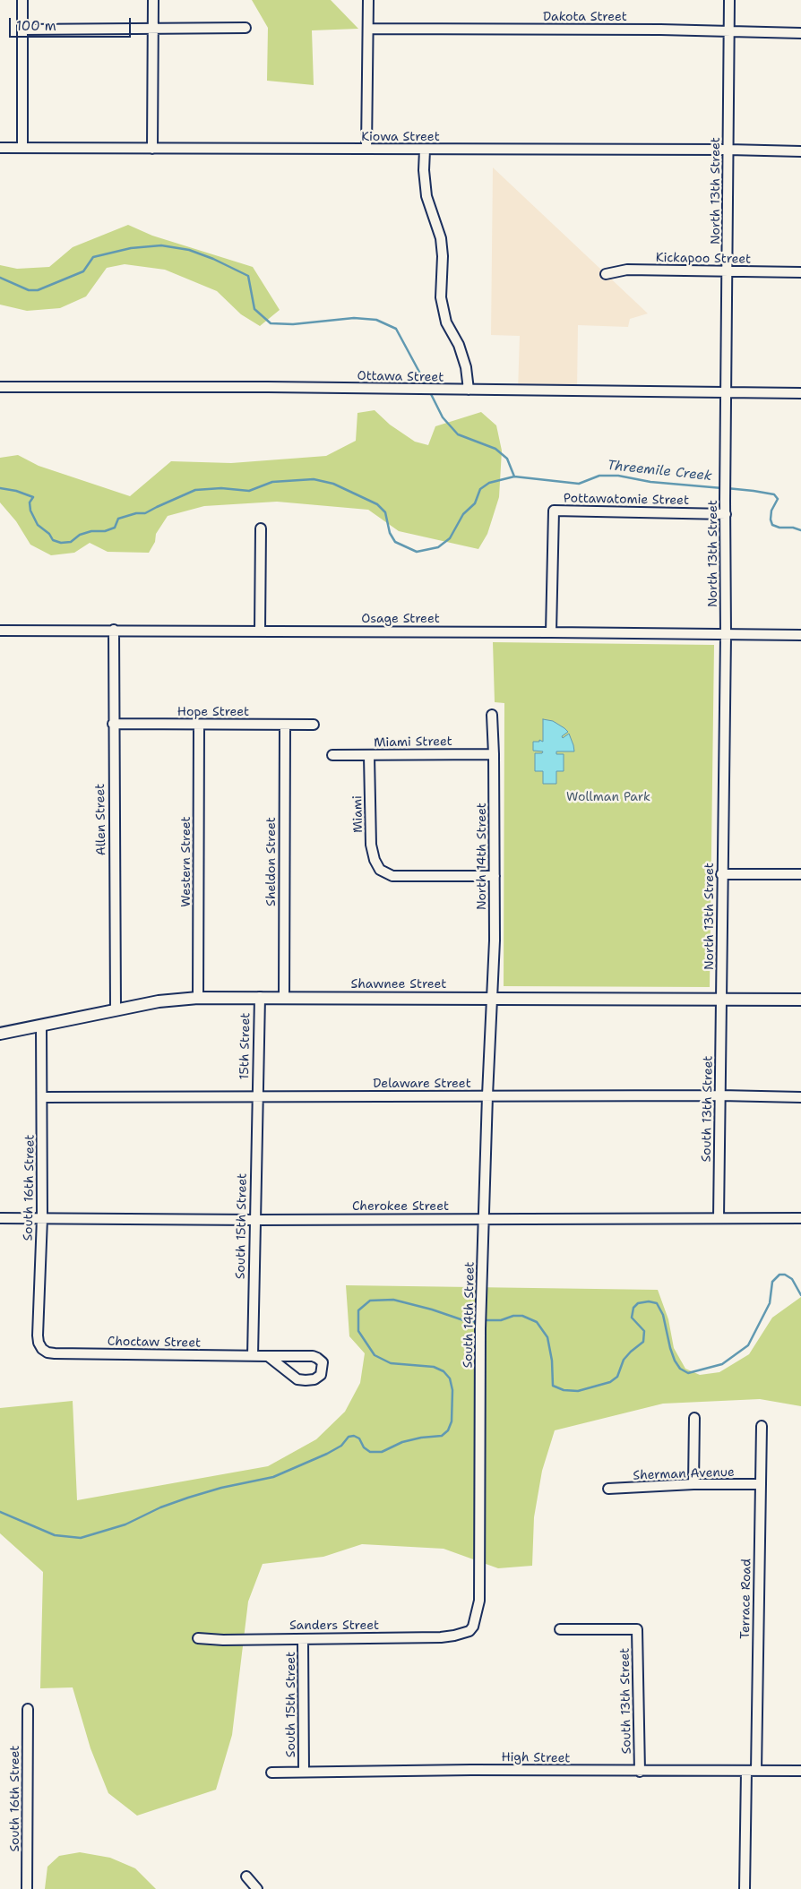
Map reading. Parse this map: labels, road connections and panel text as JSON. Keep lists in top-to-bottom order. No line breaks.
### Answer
{"streets":{"street":["Dakota Street","Kiowa Street","North 13th Street","Kickapoo Street","Ottawa Street","Pottawatomie Street","Osage Street","Hope Street","Miami Street","Miami","Allen Street","North 14th Street","Western Street","Sheldon Street","Shawnee Street","15th Street","Delaware Street","South 13th Street","South 16th Street","Cherokee Street","South 15th Street","South 14th Street","Choctaw Street","Sherman Avenue","Terrace Road","Sanders Street","High Street"]},"crossings":[["Dakota Street","North 13th Street"],["Kiowa Street","North 13th Street"],["North 13th Street","Kickapoo Street"],["North 13th Street","Ottawa Street"],["North 13th Street","Pottawatomie Street"],["North 13th Street","Osage Street"],["North 13th Street","Shawnee Street"],["North 13th Street","South 13th Street"],["Pottawatomie Street","Osage Street"],["Osage Street","Allen Street"],["Hope Street","Allen Street"],["Hope Street","Western Street"],["Hope Street","Sheldon Street"],["Miami Street","Miami"],["Miami Street","North 14th Street"],["Miami","North 14th Street"],["Allen Street","Shawnee Street"],["North 14th Street","Shawnee Street"],["North 14th Street","South 14th Street"],["Western Street","Shawnee Street"],["Sheldon Street","Shawnee Street"],["Shawnee Street","15th Street"],["Shawnee Street","South 13th Street"],["Shawnee Street","South 16th Street"],["Shawnee Street","South 14th Street"],["15th Street","Delaware Street"],["15th Street","South 15th Street"],["Delaware Street","South 13th Street"],["Delaware Street","South 16th Street"],["Delaware Street","South 15th Street"],["Delaware Street","South 14th Street"],["South 13th Street","Cherokee Street"],["South 13th Street","High Street"],["South 16th Street","Cherokee Street"],["South 16th Street","Choctaw Street"],["Cherokee Street","South 15th Street"],["Cherokee Street","South 14th Street"],["South 15th Street","Choctaw Street"],["South 15th Street","Sanders Street"],["South 15th Street","High Street"],["South 14th Street","Sanders Street"],["Sherman Avenue","Terrace Road"],["Terrace Road","High Street"]],"water":["Threemile Creek"],"parks":["Wollman Park"],"scale_bar":"100 m"}
